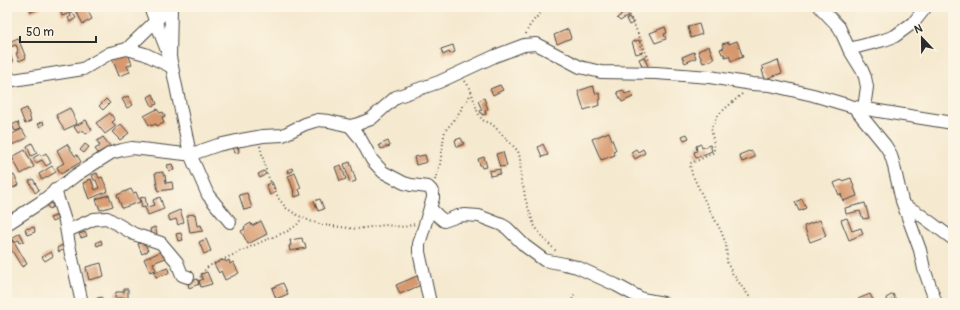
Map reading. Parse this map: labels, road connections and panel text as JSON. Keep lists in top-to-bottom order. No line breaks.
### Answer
{"scale_bar":"50 m","north":"top"}
